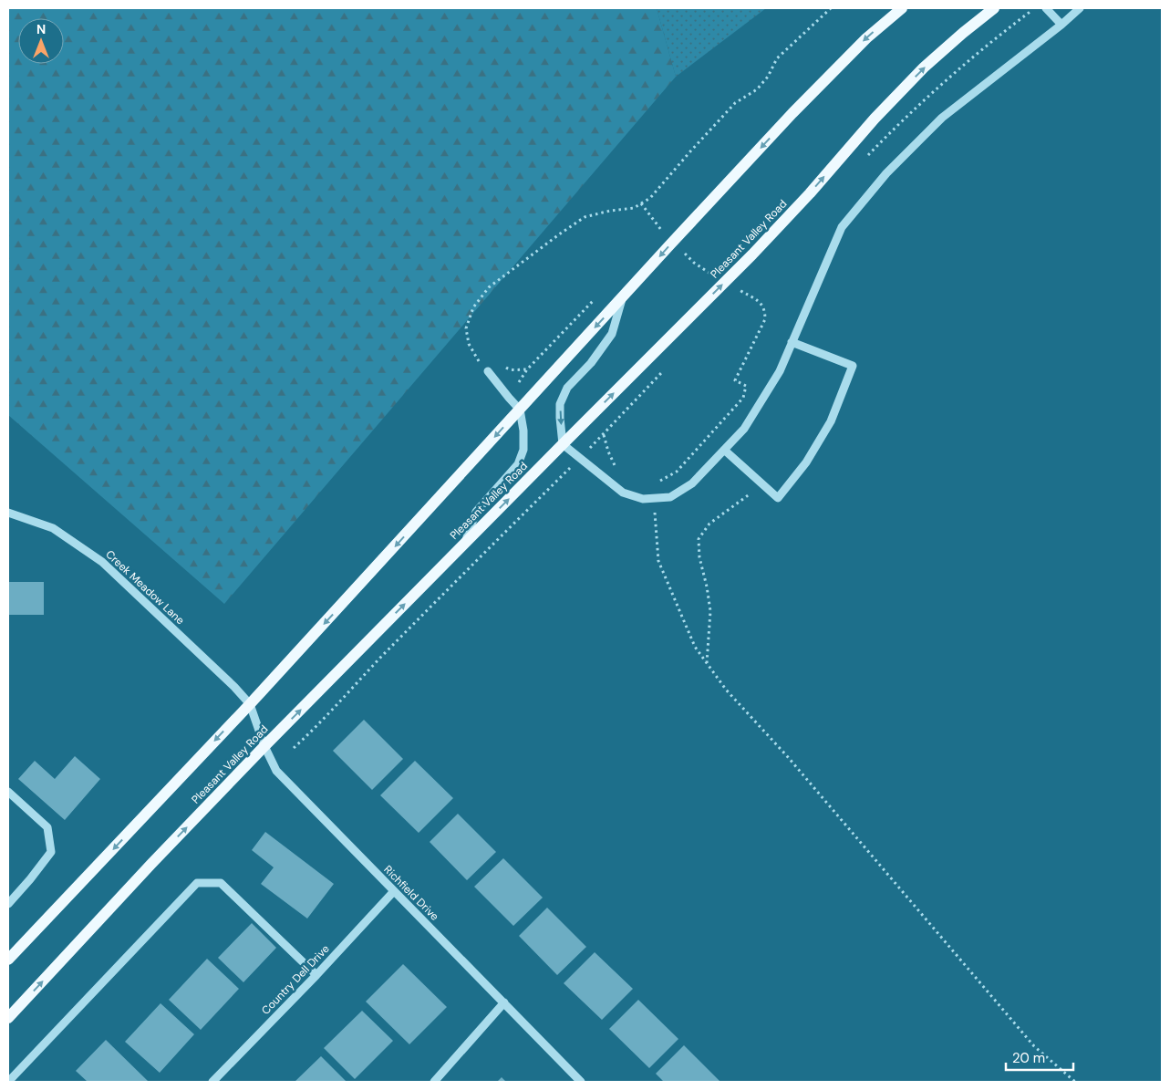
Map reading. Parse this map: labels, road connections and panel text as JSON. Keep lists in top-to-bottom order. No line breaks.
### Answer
{"streets":{"main road":["Pleasant Valley Road"],"street":["Creek Meadow Lane","Richfield Drive","Country Dell Drive"]},"crossings":[["Pleasant Valley Road","Richfield Drive"],["Creek Meadow Lane","Richfield Drive"],["Richfield Drive","Country Dell Drive"]],"scale_bar":"20 m","north":"top"}
